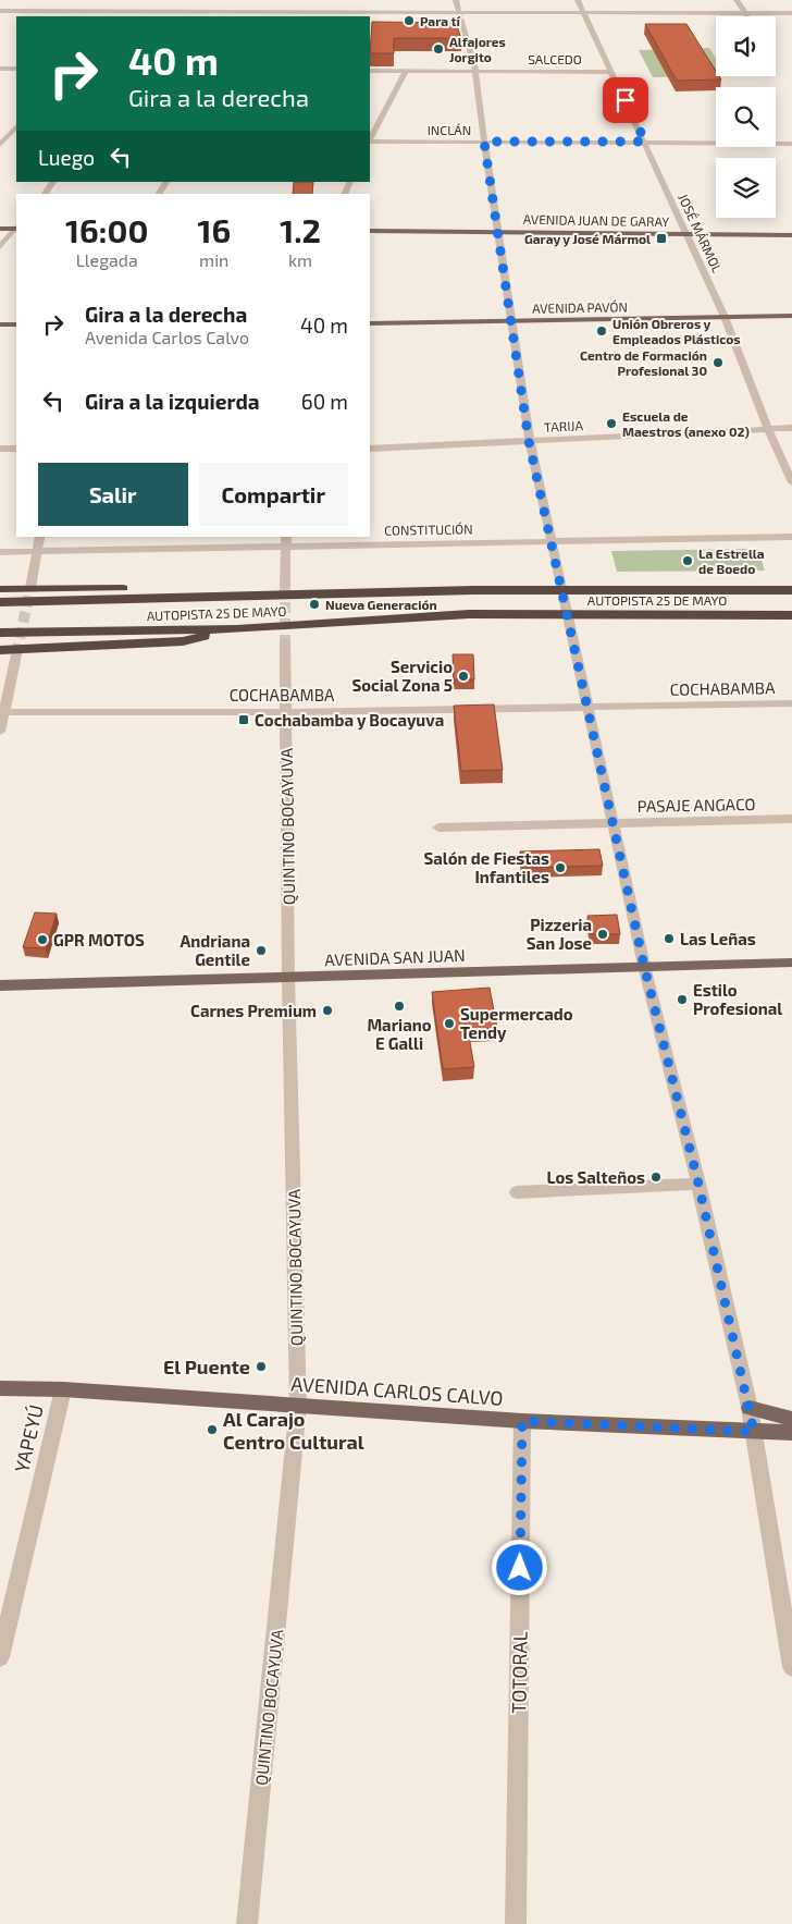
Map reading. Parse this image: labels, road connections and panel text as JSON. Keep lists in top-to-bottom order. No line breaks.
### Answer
{"streets":{"highway":["AUTOPISTA 25 DE MAYO"],"main road":["AVENIDA JUAN DE GARAY","AVENIDA PAVÓN","AVENIDA SAN JUAN","AVENIDA CARLOS CALVO"],"street":["SALCEDO","INCLÁN","JOSÉ MÁRMOL","TARIJA","CONSTITUCIÓN","COCHABAMBA","PASAJE ANGACO","QUINTINO BOCAYUVA","YAPEYÚ","TOTORAL"]},"crossings":[["SALCEDO","JOSÉ MÁRMOL"],["INCLÁN","JOSÉ MÁRMOL"],["AVENIDA JUAN DE GARAY","JOSÉ MÁRMOL"],["JOSÉ MÁRMOL","AVENIDA PAVÓN"],["JOSÉ MÁRMOL","TARIJA"],["COCHABAMBA","QUINTINO BOCAYUVA"],["QUINTINO BOCAYUVA","AVENIDA SAN JUAN"],["QUINTINO BOCAYUVA","AVENIDA CARLOS CALVO"],["AVENIDA CARLOS CALVO","YAPEYÚ"],["AVENIDA CARLOS CALVO","TOTORAL"]],"places":{"other":["Para tí","Alfajores Jorgito","Unión Obreros y Empleados Plásticos","Centro de Formación Profesional 30","Escuela de Maestros (anexo 02)","La Estrella de Boedo","Nueva Generación","Servicio Social Zona 5","Salón de Fiestas Infantiles","Pizzeria San Jose","Las Leñas","GPR MOTOS","Andriana Gentile","Estilo Profesional","Mariano E Galli","Carnes Premium","Supermercado Tendy","Los Salteños","El Puente","Al Carajo Centro Cultural"],"transit":["Garay y José Mármol","Cochabamba y Bocayuva"]},"page":{"turn":["40 m","Gira a la derecha"],"then":"Luego","eta":["16:00","Llegada","16","min","1.2","km"],"list":[{"name":"Gira a la derecha","note":"Avenida Carlos Calvo","value":"40 m"},{"name":"Gira a la izquierda","value":"60 m"}],"buttons":["Salir","Compartir"]}}
